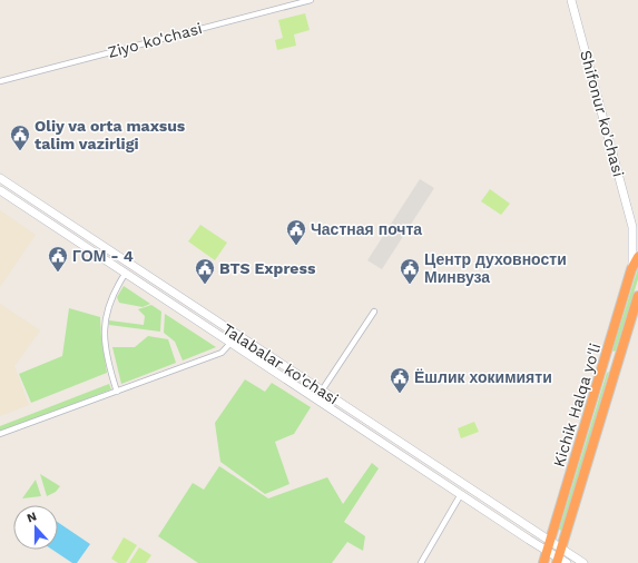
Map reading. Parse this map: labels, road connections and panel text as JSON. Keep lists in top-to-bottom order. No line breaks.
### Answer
{"streets":{"highway":["Kichik Halqa yo'li"],"main road":["Shifonur ko'chasi","Talabalar ko'chasi"],"street":["Ziyo ko'chasi"]},"crossings":[["Shifonur ko'chasi","Kichik Halqa yo'li"],["Talabalar ko'chasi","Kichik Halqa yo'li"]],"places":{"public building":["Oliy va orta maxsus talim vazirligi","Частная почта","ГОМ - 4","BTS Express","Центр духовности Минвуза","Ёшлик хокимияти"]},"north":"top"}
